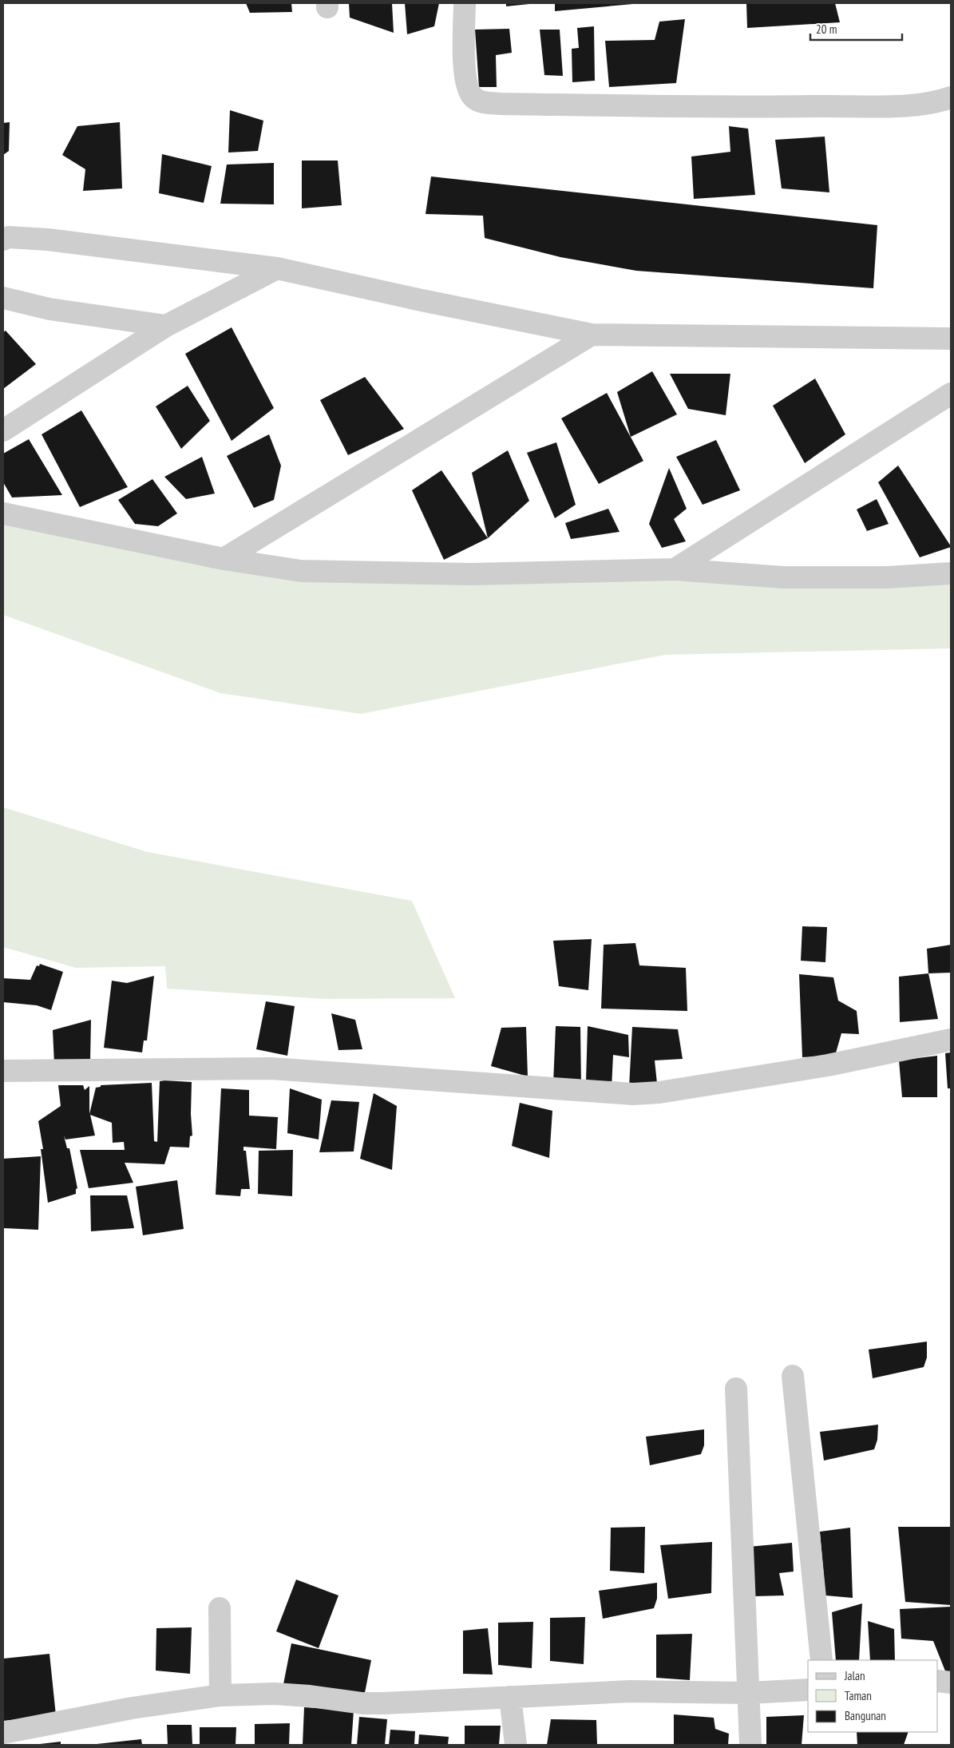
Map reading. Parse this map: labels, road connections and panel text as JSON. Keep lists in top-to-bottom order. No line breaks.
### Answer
{"legend":["Jalan","Taman","Bangunan"],"scale_bar":"20 m"}
